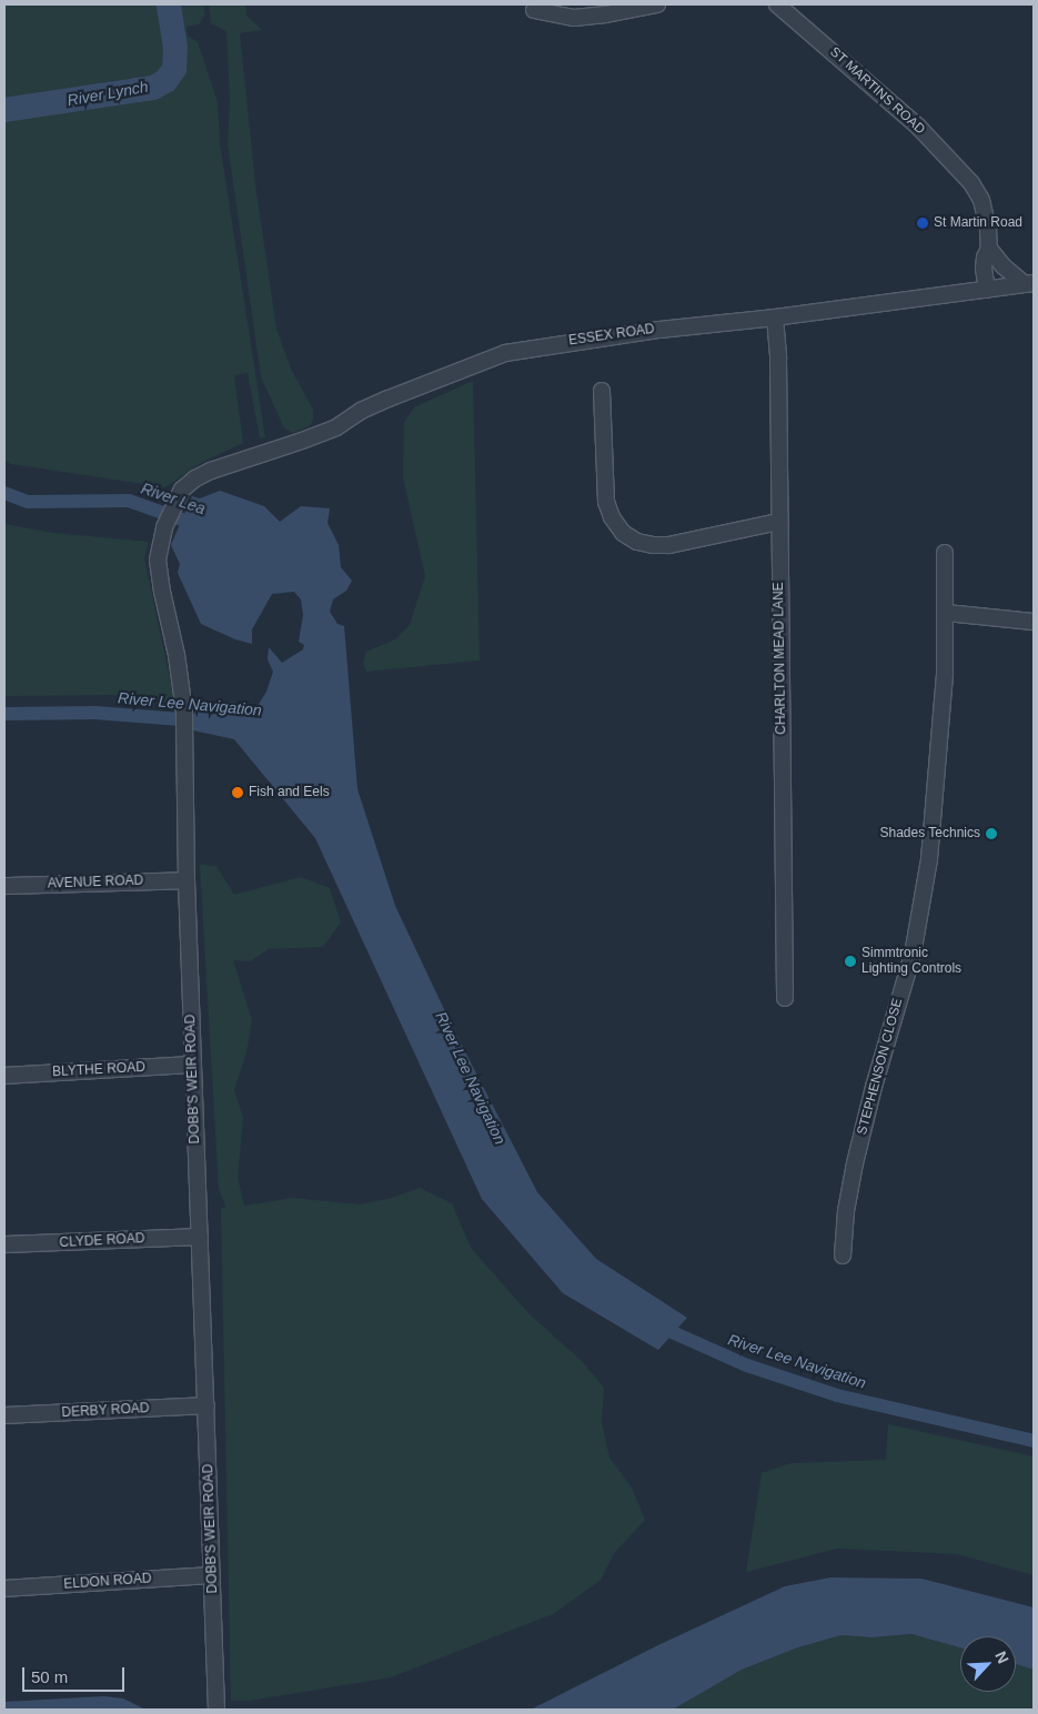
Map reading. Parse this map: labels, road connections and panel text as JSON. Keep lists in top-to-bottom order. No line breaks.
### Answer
{"streets":{"street":["ST MARTINS ROAD","ESSEX ROAD","CHARLTON MEAD LANE","AVENUE ROAD","STEPHENSON CLOSE","BLYTHE ROAD","DOBB'S WEIR ROAD","CLYDE ROAD","DERBY ROAD","ELDON ROAD"]},"crossings":[["ESSEX ROAD","CHARLTON MEAD LANE"],["ESSEX ROAD","DOBB'S WEIR ROAD"],["AVENUE ROAD","DOBB'S WEIR ROAD"],["BLYTHE ROAD","DOBB'S WEIR ROAD"],["DOBB'S WEIR ROAD","CLYDE ROAD"],["DOBB'S WEIR ROAD","DERBY ROAD"],["DOBB'S WEIR ROAD","ELDON ROAD"]],"water":["River Lynch","River Lea","River Lee Navigation"],"places":["St Martin Road","Fish and Eels","Shades Technics","Simmtronic Lighting Controls"],"scale_bar":"50 m","north":"top right"}
